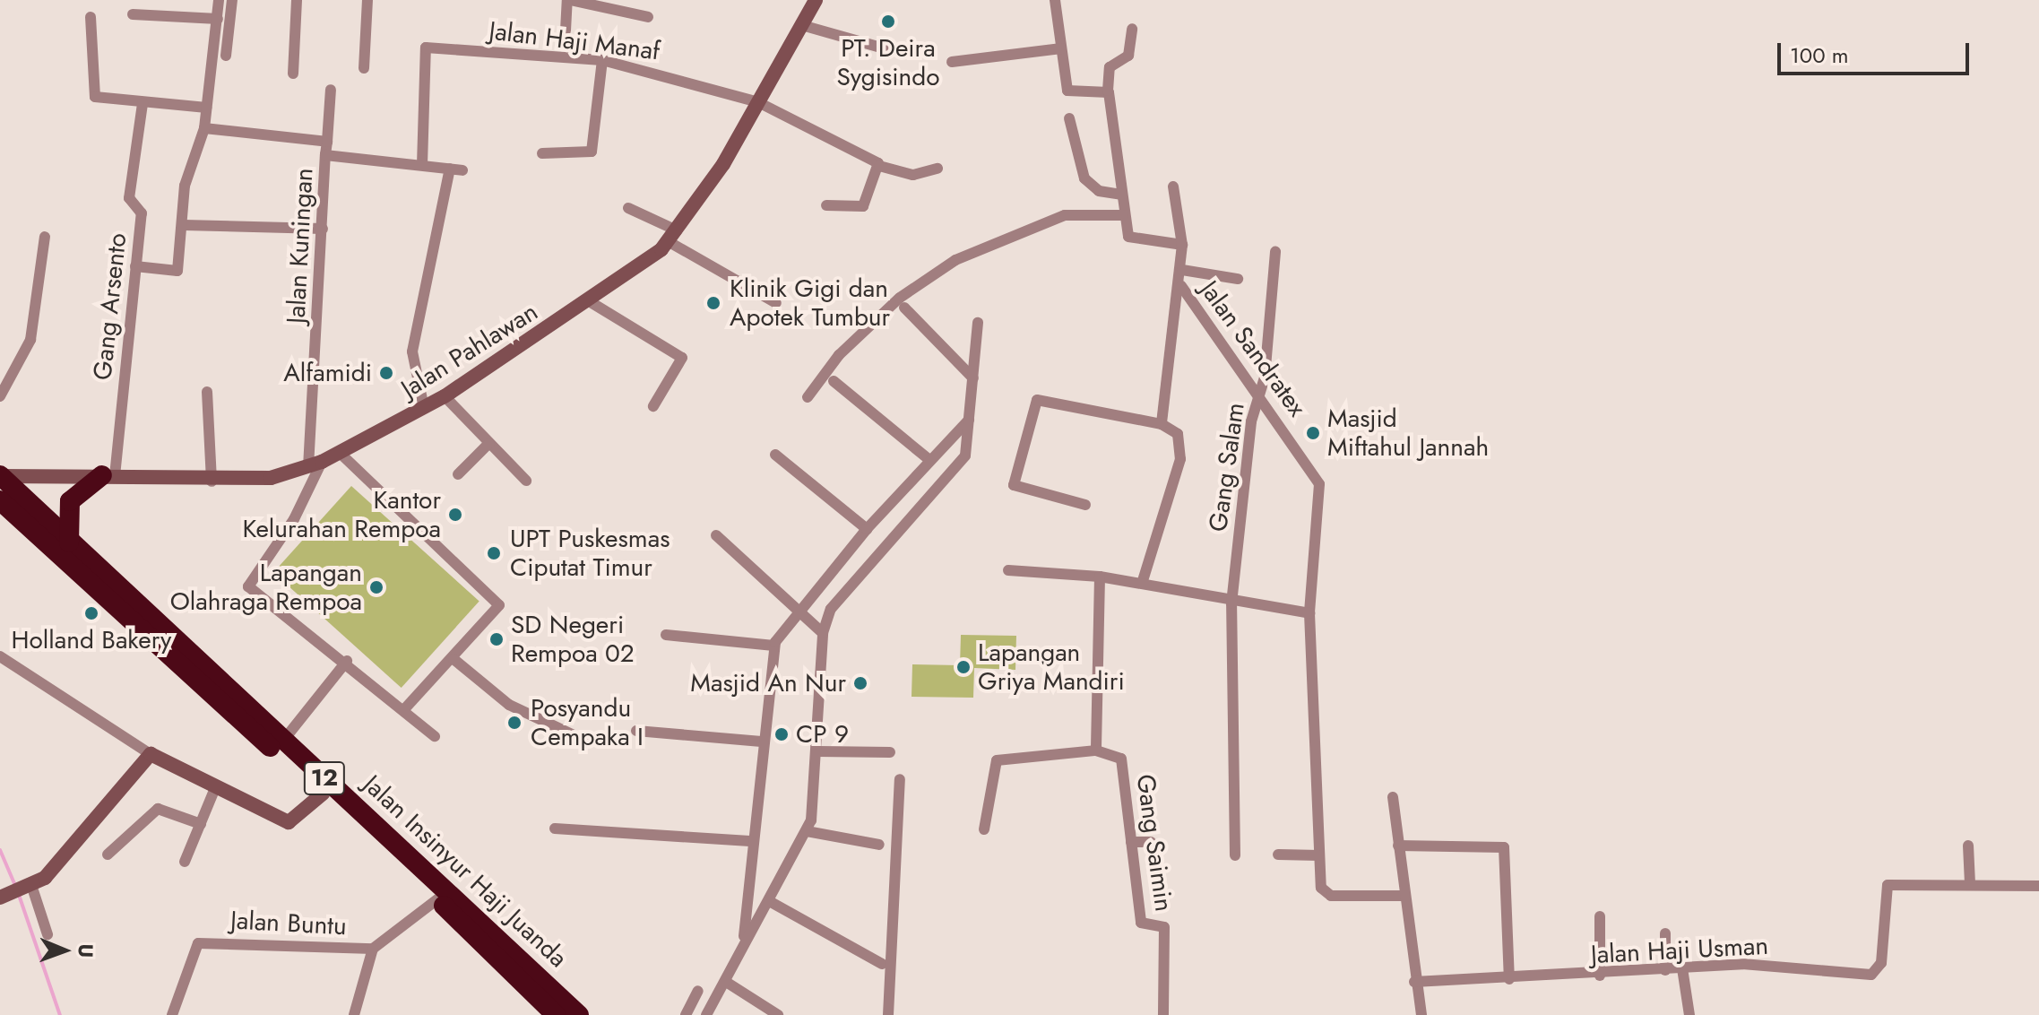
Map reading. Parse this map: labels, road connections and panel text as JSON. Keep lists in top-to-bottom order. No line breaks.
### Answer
{"streets":{"highway":["12","Jalan Insinyur Haji Juanda"],"main road":["Jalan Pahlawan"],"street":["Jalan Haji Manaf","Jalan Kuningan","Gang Arsento","Jalan Sandratex","Gang Salam","Gang Saimin","Jalan Buntu","Jalan Haji Usman"]},"crossings":[["Jalan Haji Manaf","Jalan Kuningan"],["Jalan Haji Manaf","Jalan Pahlawan"],["Jalan Kuningan","Jalan Pahlawan"],["Gang Arsento","Jalan Pahlawan"],["Jalan Sandratex","Gang Salam"],["Jalan Pahlawan","Jalan Insinyur Haji Juanda"],["Jalan Insinyur Haji Juanda","Jalan Buntu"]],"places":["PT. Deira Sygisindo","Klinik Gigi dan Apotek Tumbur","Alfamidi","Masjid Miftahul Jannah","Kantor Kelurahan Rempoa","UPT Puskesmas Ciputat Timur","Lapangan Olahraga Rempoa","Holland Bakery","SD Negeri Rempoa 02","Lapangan Griya Mandiri","Masjid An Nur","Posyandu Cempaka I","CP 9"],"scale_bar":"100 m","north":"right"}
